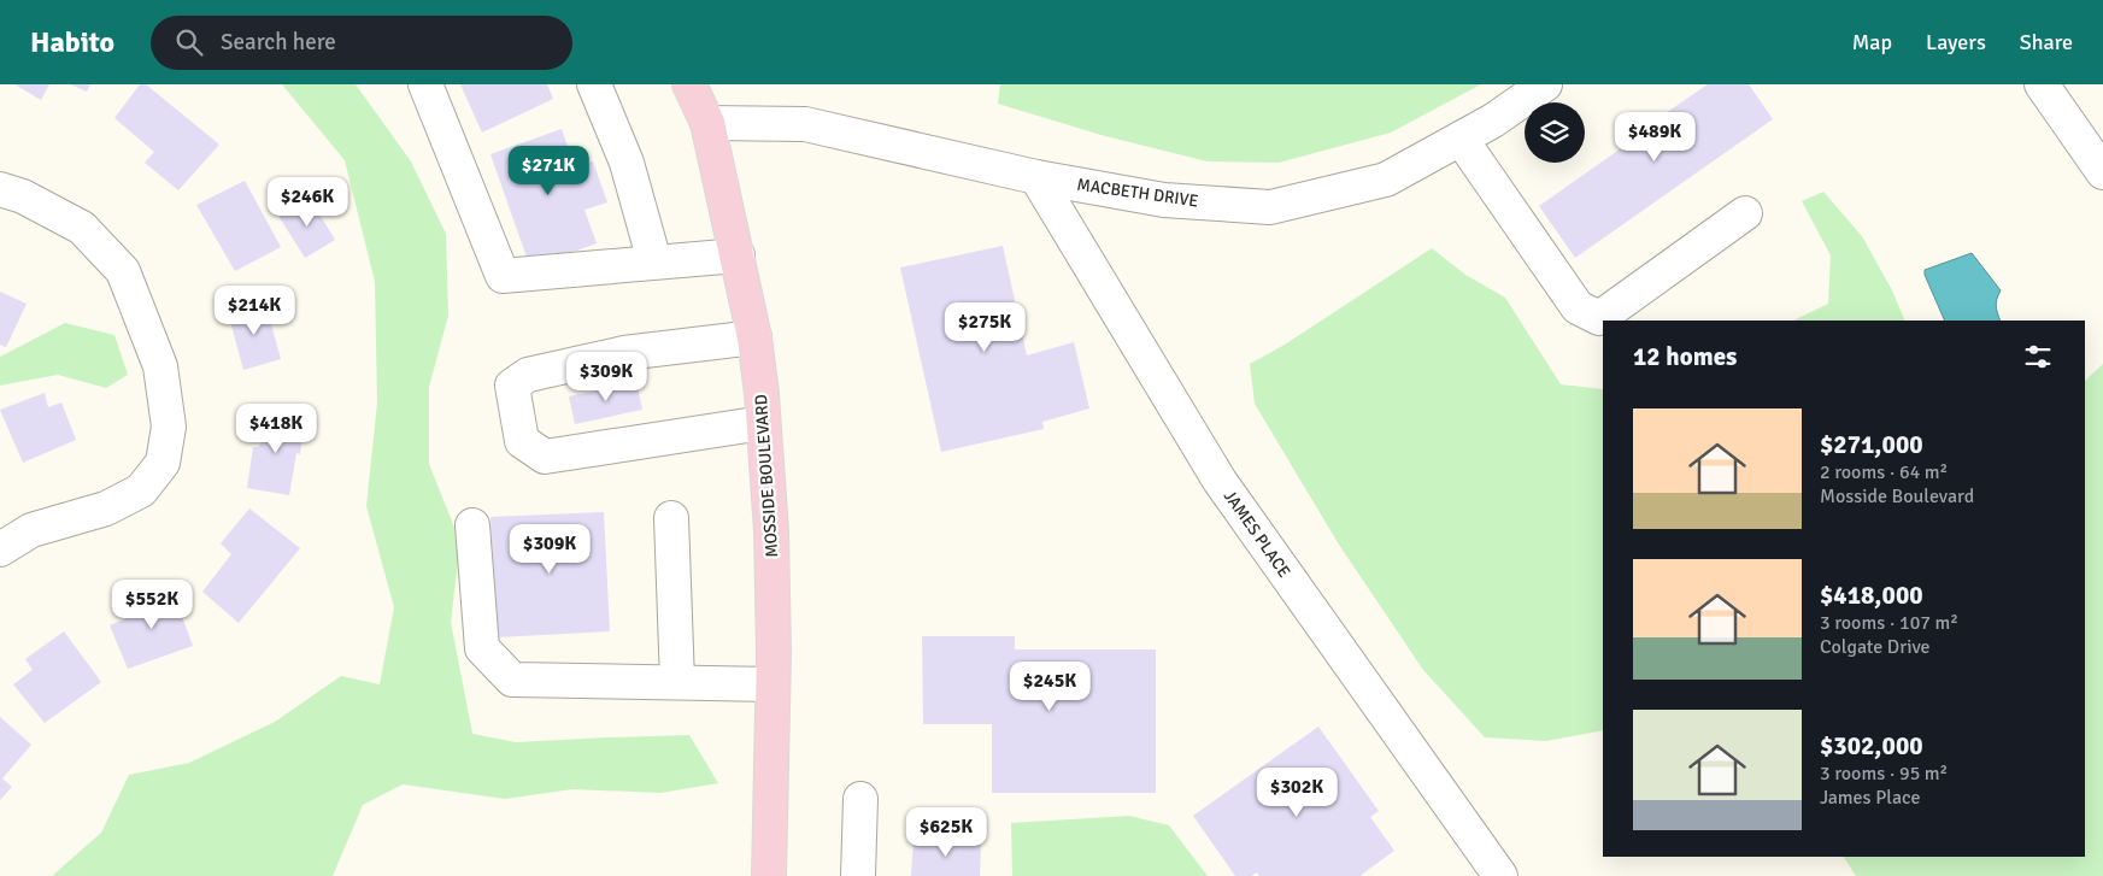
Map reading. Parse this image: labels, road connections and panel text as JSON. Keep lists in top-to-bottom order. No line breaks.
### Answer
{"streets":{"main road":["MOSSIDE BOULEVARD"],"street":["MACBETH DRIVE","JAMES PLACE"]},"crossings":[["MACBETH DRIVE","MOSSIDE BOULEVARD"],["MACBETH DRIVE","JAMES PLACE"]],"page":{"header":"Habito","search":"Search here","nav":["Map","Layers","Share"],"price":["$489K","$271K","$246K","$214K","$275K","$309K","$418K","$309K","$552K","$245K","$302K","$625K"],"heading":"12 homes","list":[{"name":"$271,000","note":"2 rooms · 64 m² · Mosside Boulevard"},{"name":"$418,000","note":"3 rooms · 107 m² · Colgate Drive"},{"name":"$302,000","note":"3 rooms · 95 m² · James Place"}]}}
